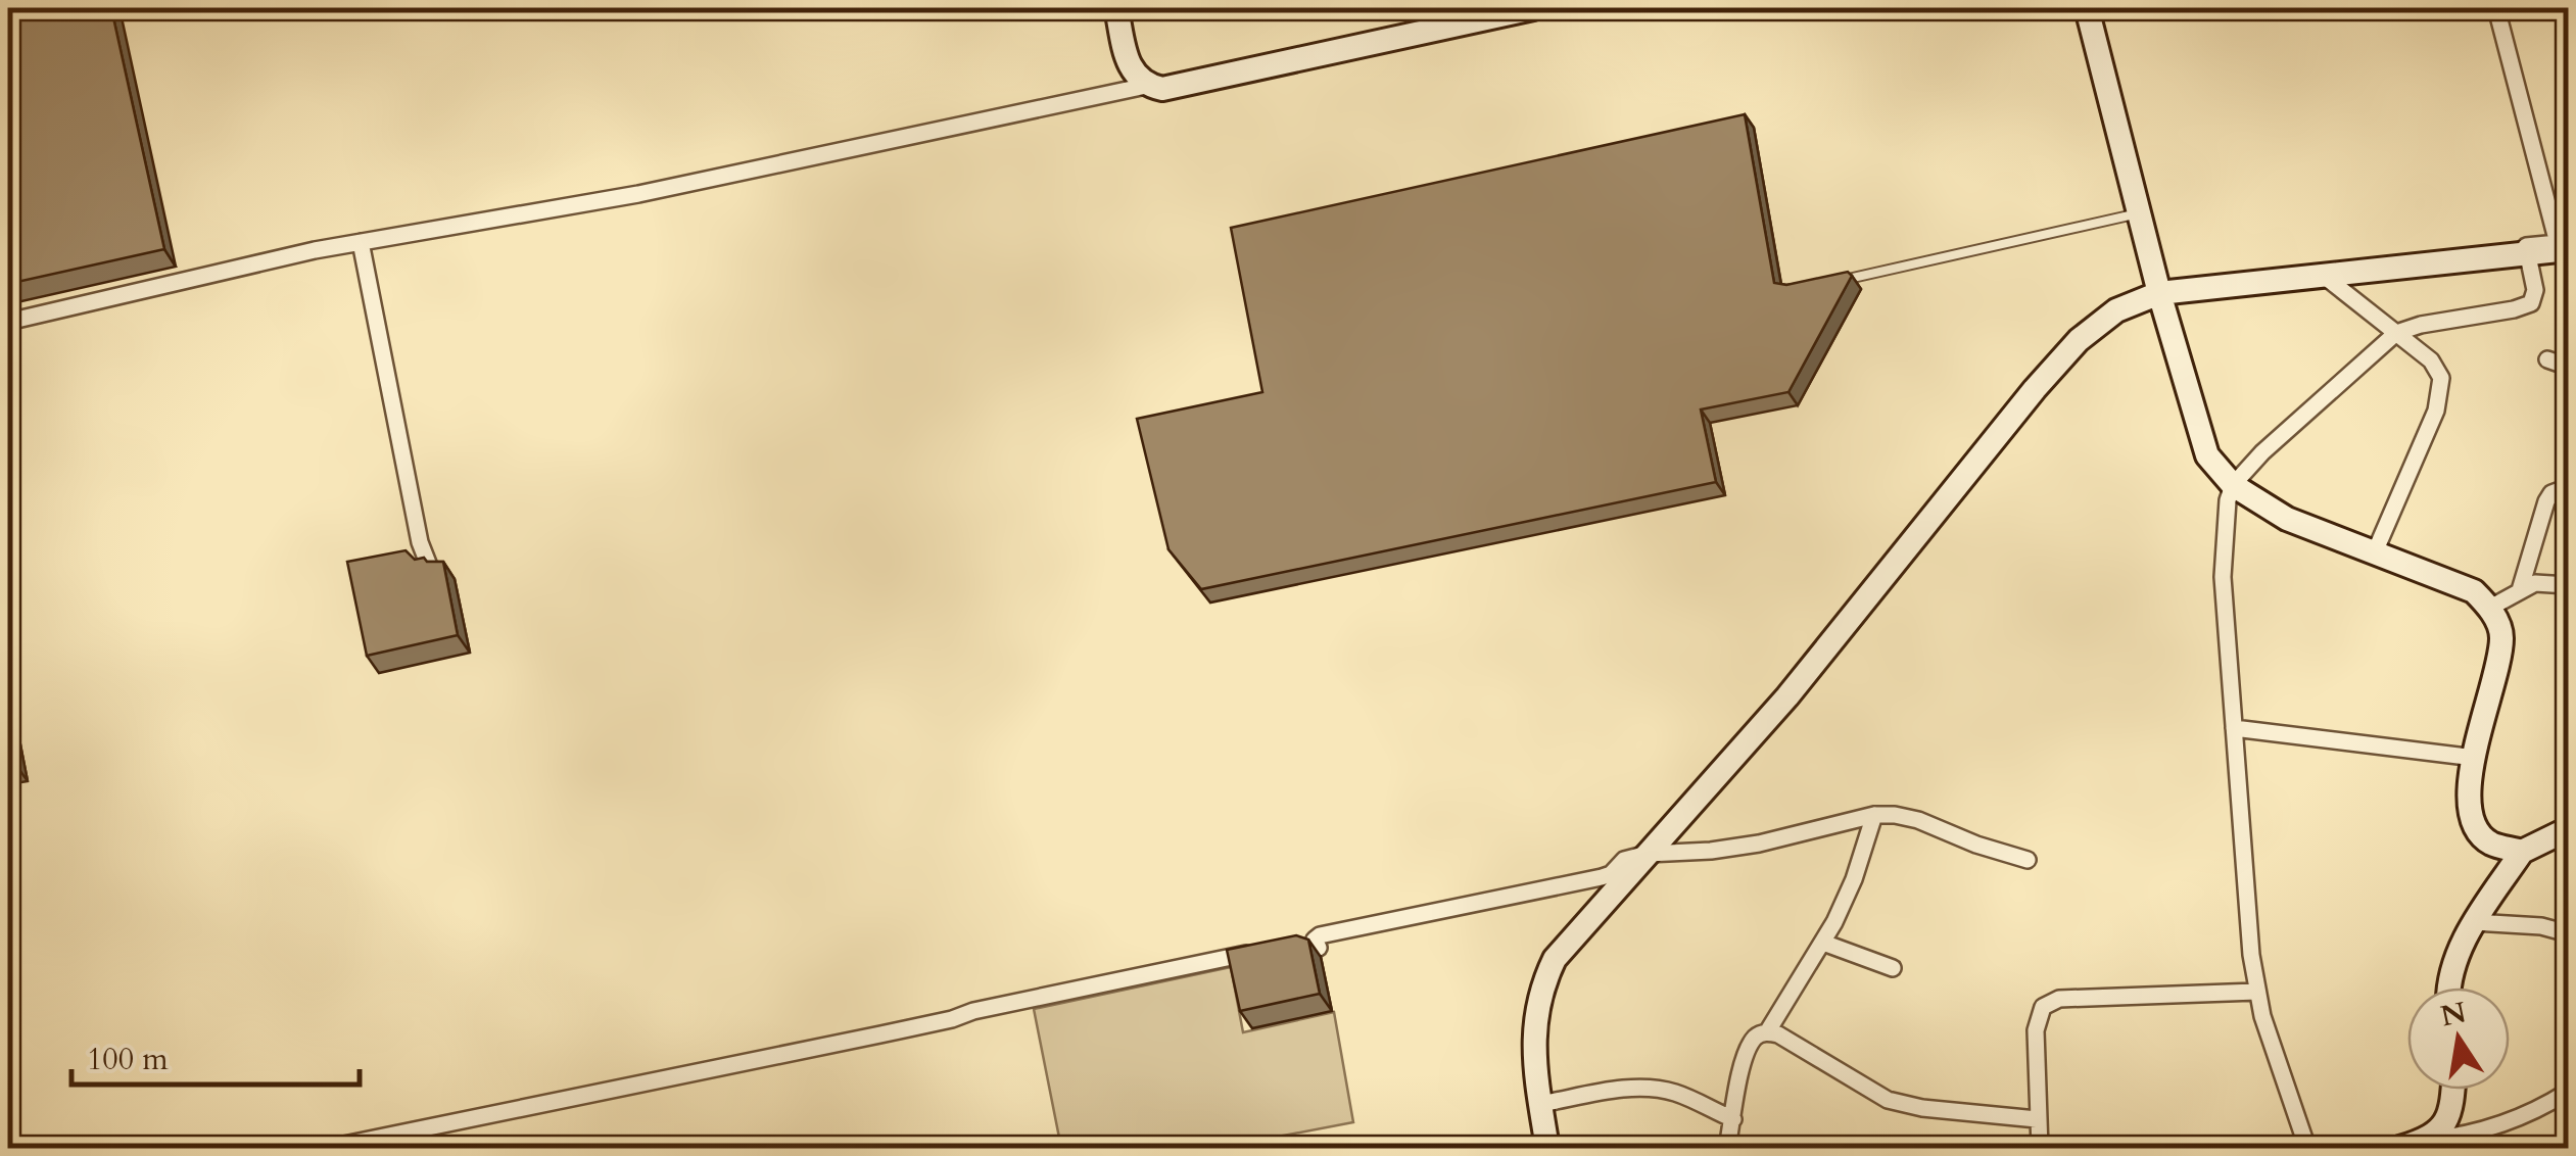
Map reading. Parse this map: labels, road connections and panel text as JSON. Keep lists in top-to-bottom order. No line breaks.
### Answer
{"scale_bar":"100 m","north":"top"}
